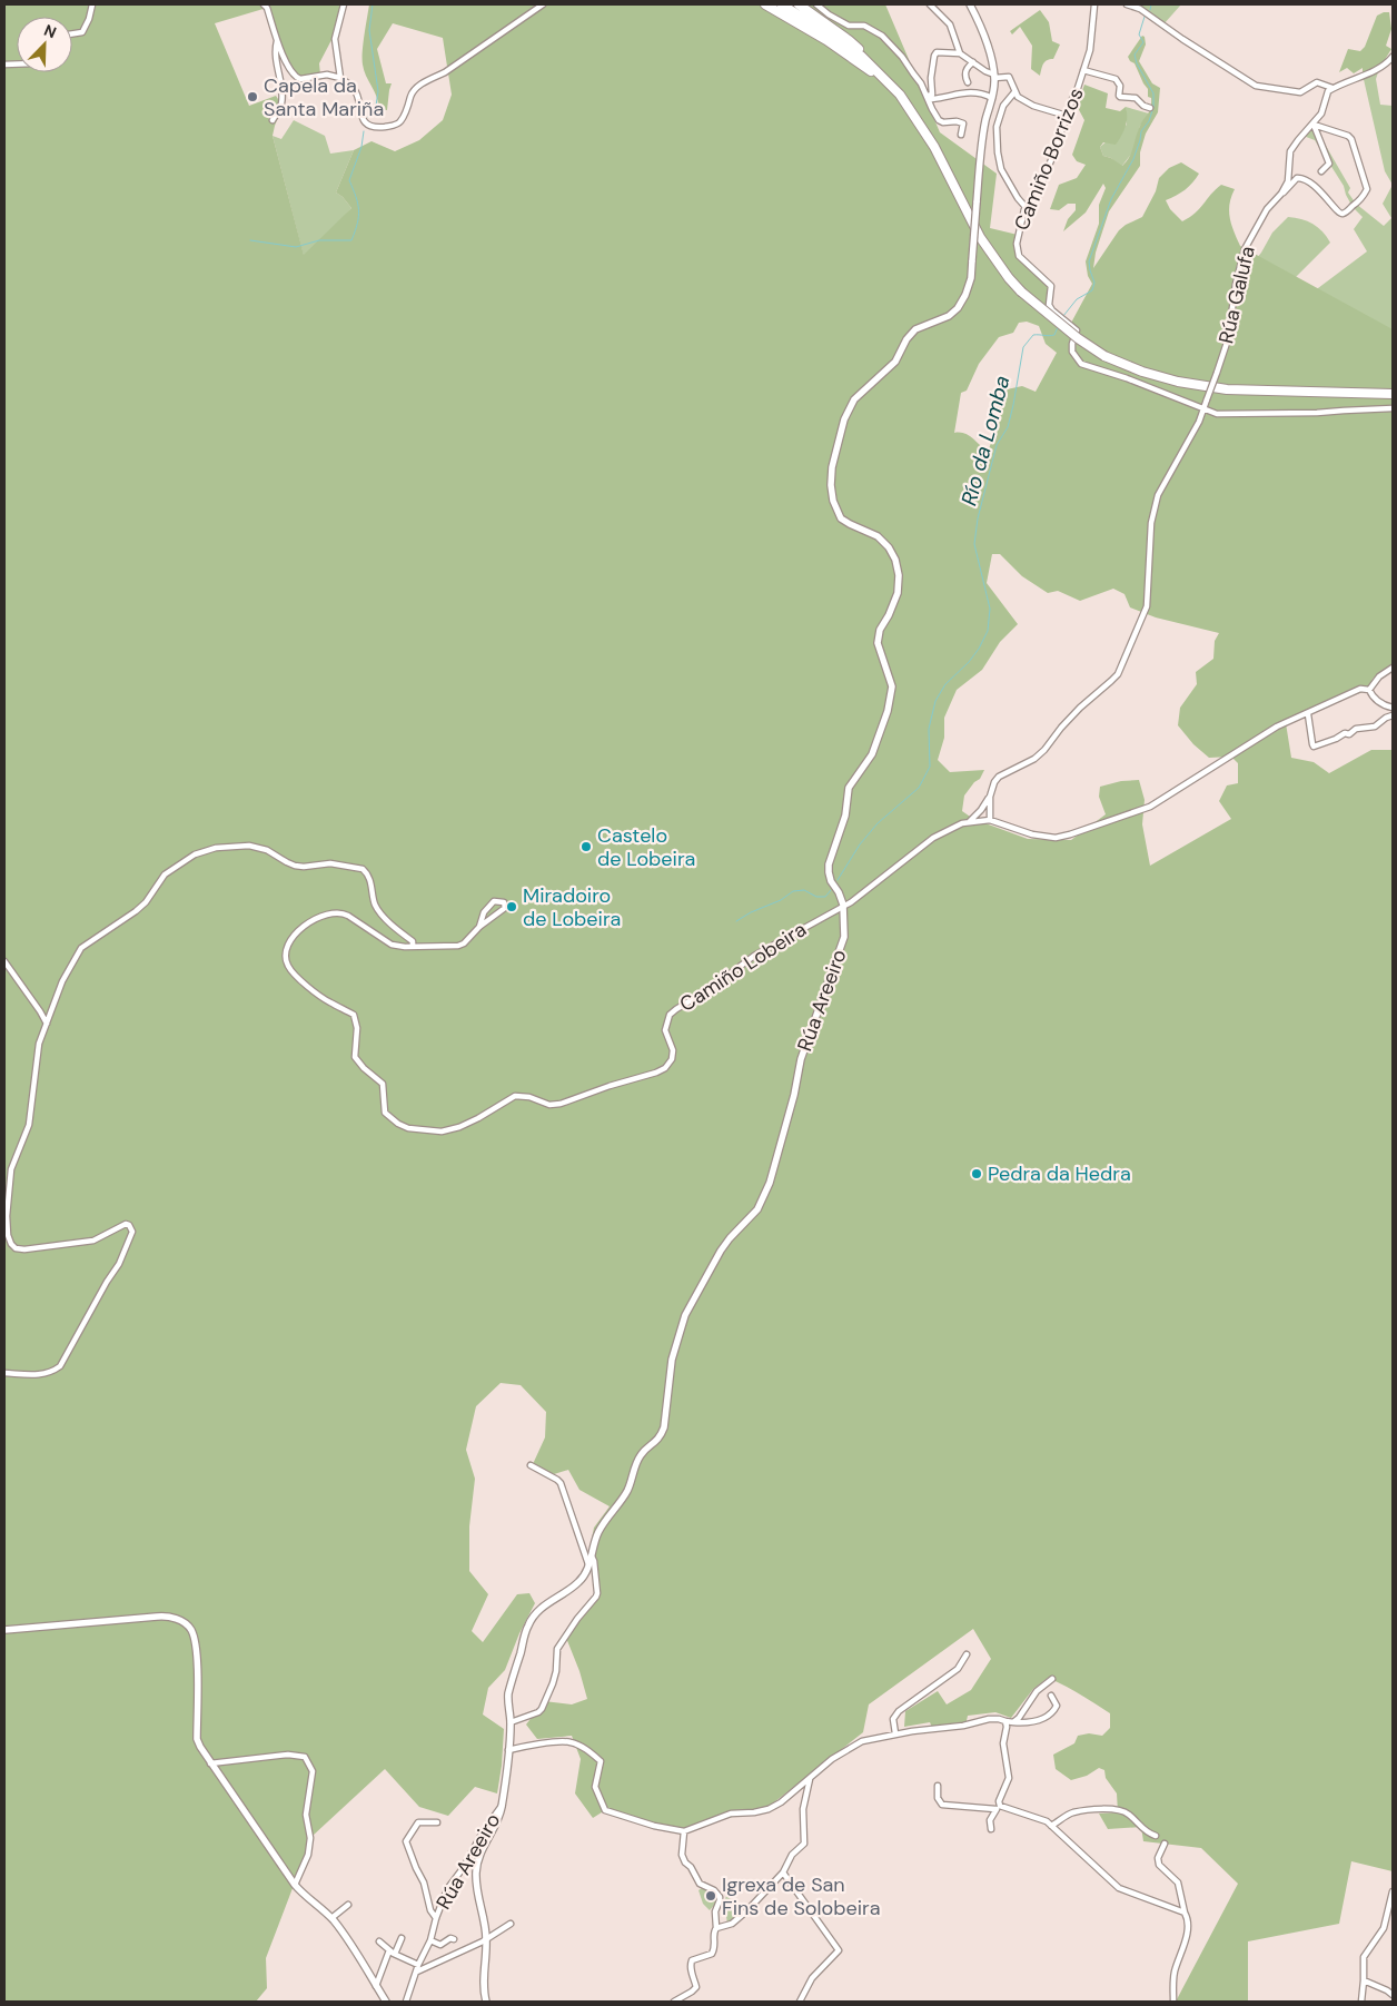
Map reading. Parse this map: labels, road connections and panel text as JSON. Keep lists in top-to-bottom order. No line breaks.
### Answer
{"streets":{"street":["Camiño Borrizos","Rúa Galufa","Camiño Lobeira","Rúa Areeiro"]},"crossings":[["Camiño Borrizos","Rúa Galufa"],["Camiño Lobeira","Rúa Areeiro"]],"water":["Río da Lomba"],"places":["Capela da Santa Mariña","Castelo de Lobeira","Miradoiro de Lobeira","Pedra da Hedra","Igrexa de San Fins de Solobeira"],"north":"top right"}
